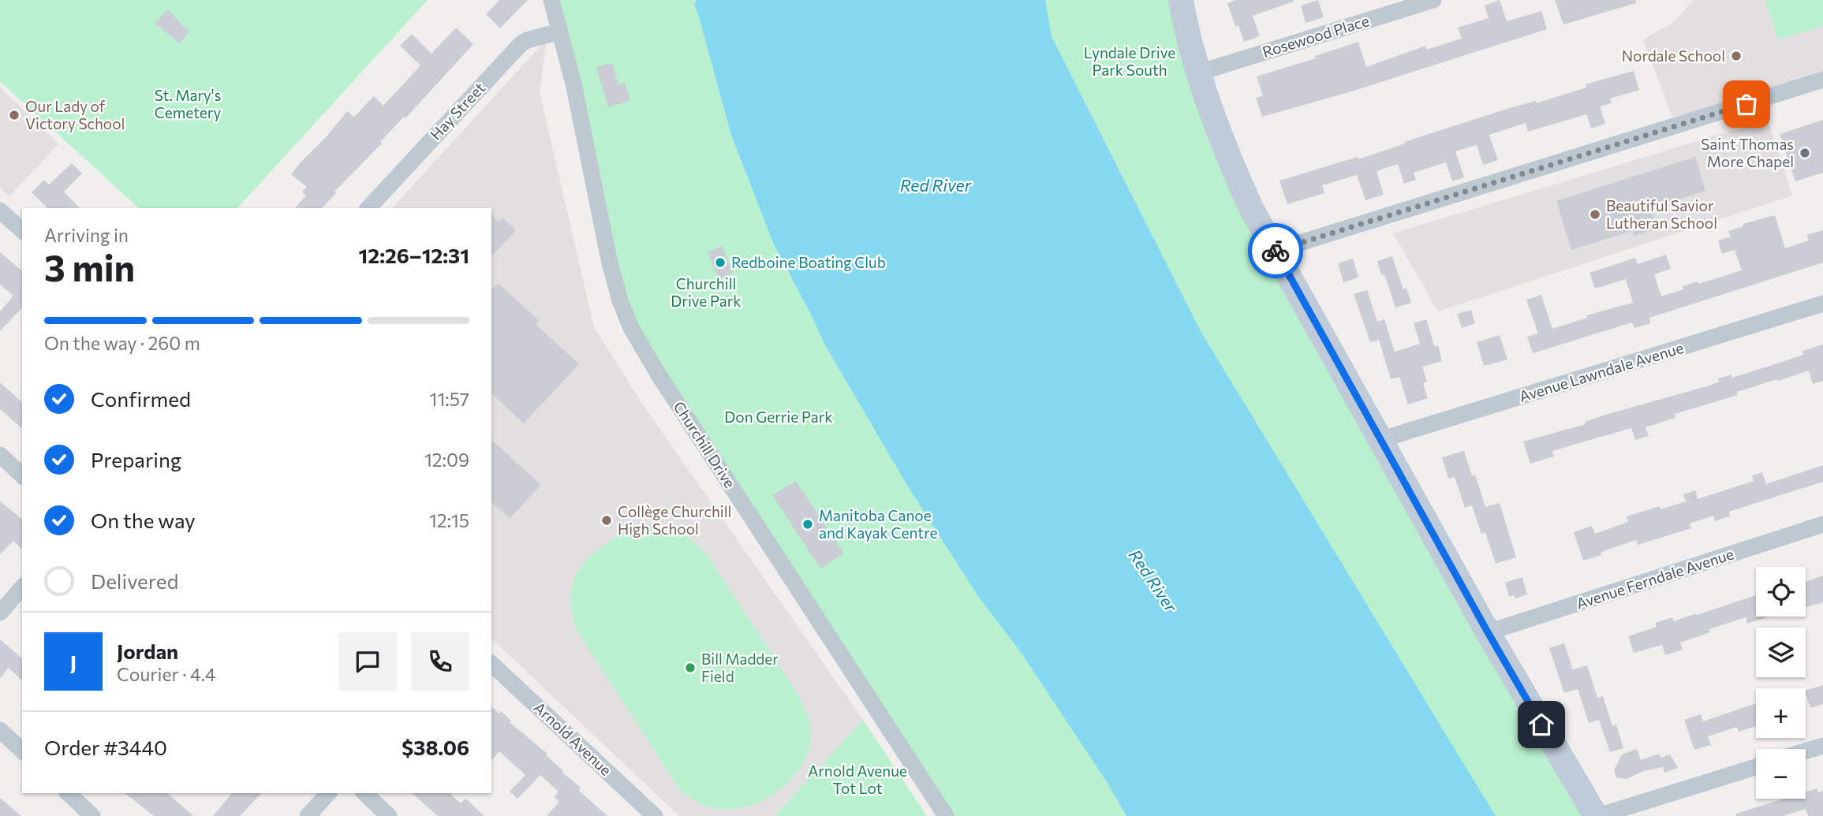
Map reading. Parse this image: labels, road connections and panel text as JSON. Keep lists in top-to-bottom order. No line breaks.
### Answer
{"streets":{"street":["Rosewood Place","Hay Street","Avenue Lawndale Avenue","Churchill Drive","Avenue Ferndale Avenue","Arnold Avenue"]},"crossings":[["Hay Street","Churchill Drive"]],"water":["Red River"],"parks":["Lyndale Drive Park South","St. Mary's Cemetery","Churchill Drive Park","Don Gerrie Park","Arnold Avenue Tot Lot"],"places":["Nordale School","Our Lady of Victory School","Saint Thomas More Chapel","Beautiful Savior Lutheran School","Redboine Boating Club","Collège Churchill High School","Manitoba Canoe and Kayak Centre","Bill Madder Field"],"page":{"heading":["3 min","Arriving in","12:26–12:31"],"panel":["Jordan","Courier · 4.4","Order #3440","$38.06"],"bar":"On the way · 260 m","list":[["Confirmed","11:57"],["Preparing","12:09"],["On the way","12:15"],"Delivered"],"map_buttons":["+","−"],"round":"J"}}
